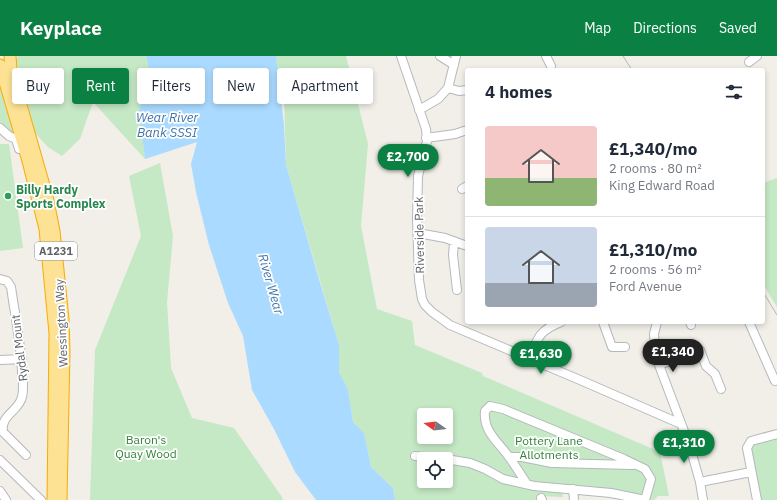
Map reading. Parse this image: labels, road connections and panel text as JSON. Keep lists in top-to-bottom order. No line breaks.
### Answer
{"streets":{"highway":["A1231","Wessington Way"],"street":["Riverside Park","Rydal Mount"]},"water":["Wear River Bank SSSI","River Wear"],"parks":["Baron's Quay Wood","Pottery Lane Allotments"],"places":["Billy Hardy Sports Complex"],"north":"left","page":{"header":"Keyplace","nav":["Map","Directions","Saved"],"chip":["Buy","Rent","Filters","New","Apartment"],"heading":"4 homes","list":[{"name":"£1,340/mo","note":"2 rooms · 80 m² · King Edward Road"},{"name":"£1,310/mo","note":"2 rooms · 56 m² · Ford Avenue"}],"price":["£2,700","£1,340","£1,630","£1,310"]}}
